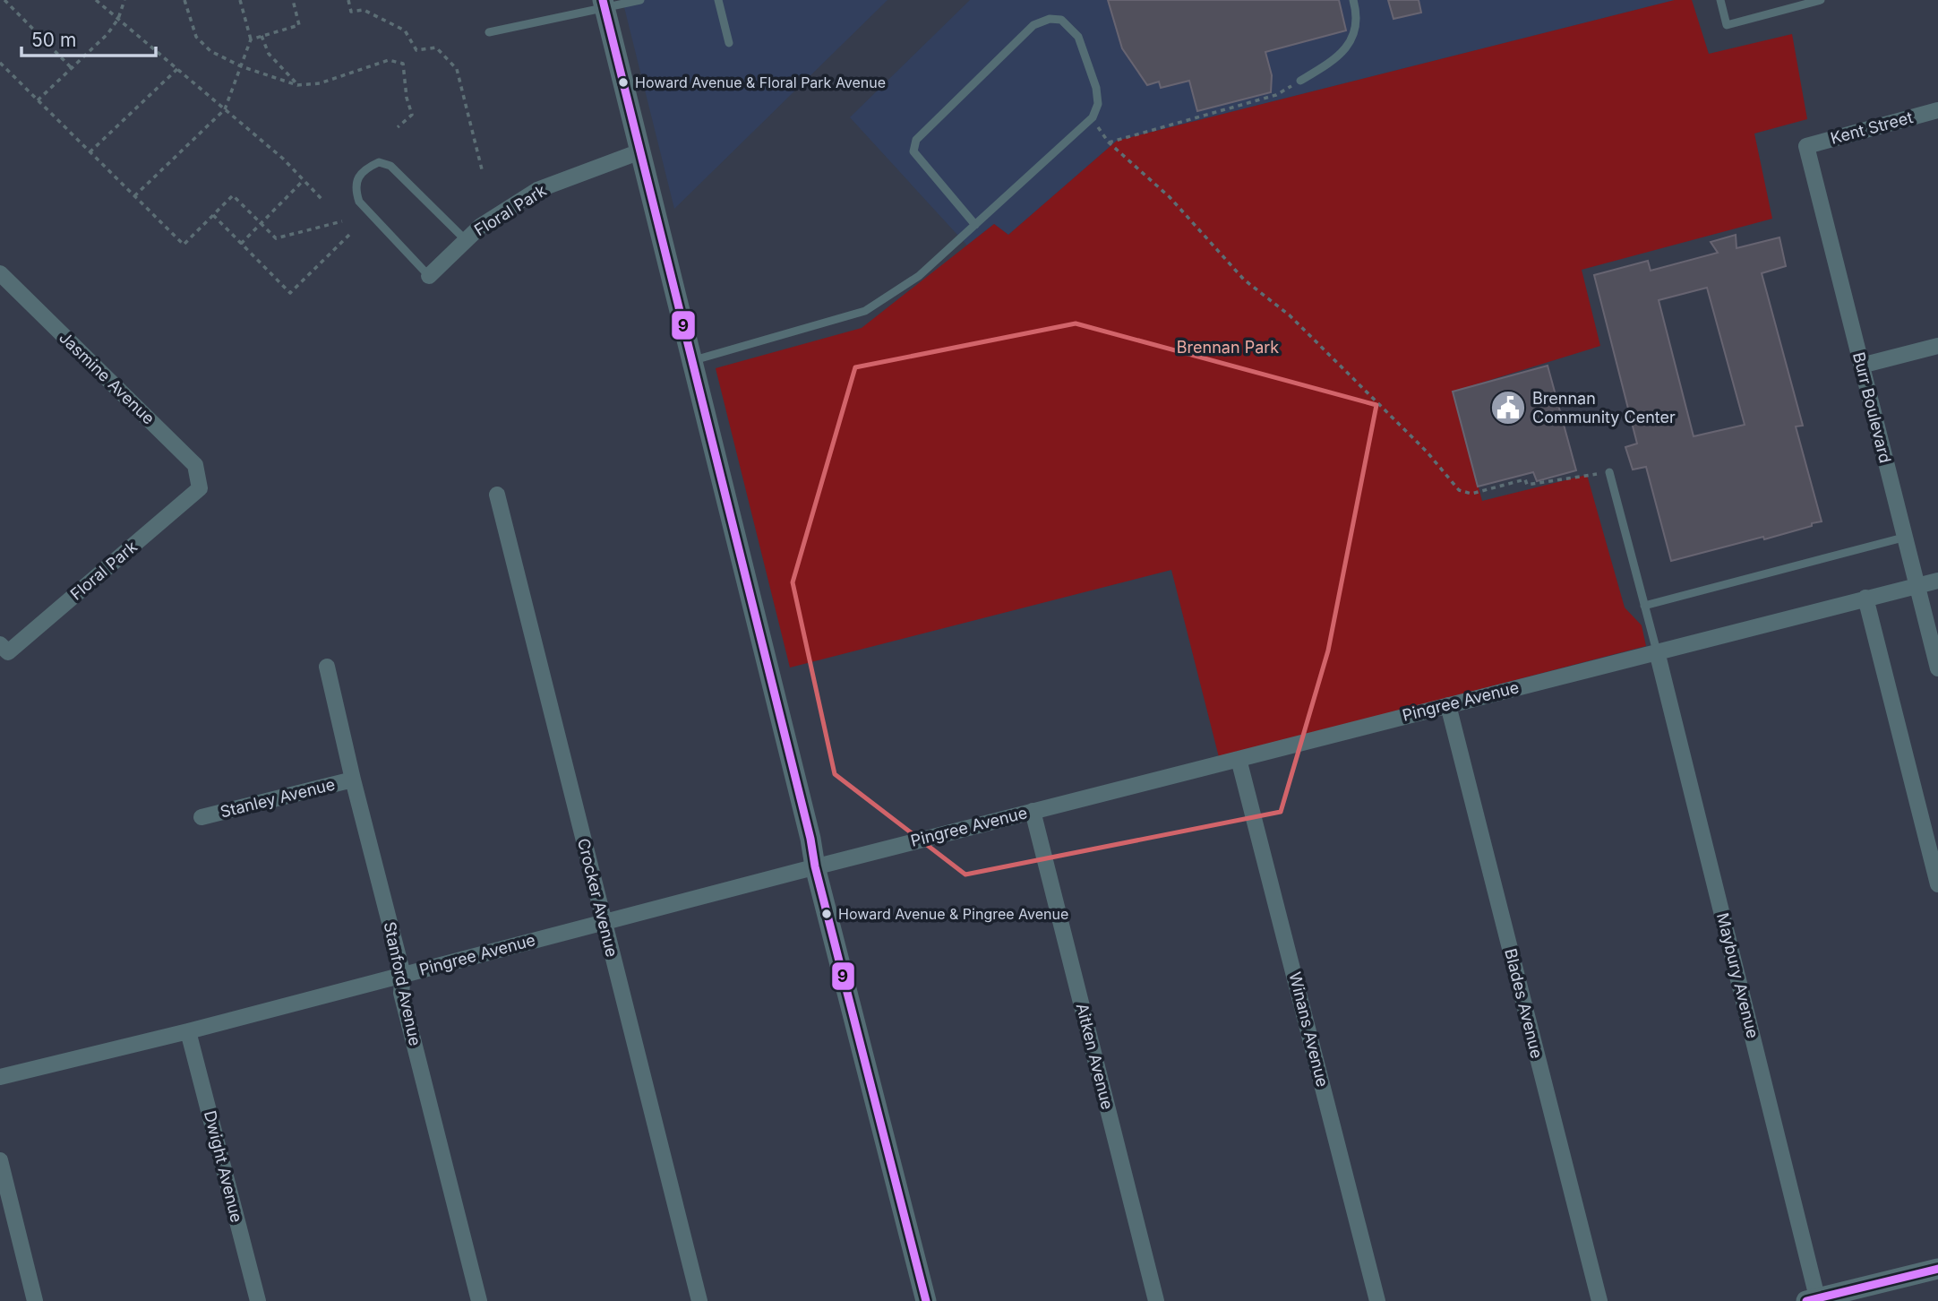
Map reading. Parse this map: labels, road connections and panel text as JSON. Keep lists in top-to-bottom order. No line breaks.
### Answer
{"streets":{"street":["Kent Street","Floral Park","Jasmine Avenue","Burr Boulevard","Pingree Avenue","Stanley Avenue","Crocker Avenue","Maybury Avenue","Stanford Avenue","Blades Avenue","Winans Avenue","Aitken Avenue","Dwight Avenue"]},"crossings":[["Kent Street","Burr Boulevard"],["Floral Park","Jasmine Avenue"],["Burr Boulevard","Pingree Avenue"],["Pingree Avenue","Crocker Avenue"],["Pingree Avenue","Maybury Avenue"],["Pingree Avenue","Stanford Avenue"],["Pingree Avenue","Blades Avenue"],["Pingree Avenue","Winans Avenue"],["Pingree Avenue","Aitken Avenue"],["Pingree Avenue","Dwight Avenue"],["Stanley Avenue","Stanford Avenue"]],"parks":["Brennan Park"],"places":{"other":["Howard Avenue & Floral Park Avenue","Howard Avenue & Pingree Avenue"],"public building":["Brennan Community Center"]},"lines":["transit line 9"],"scale_bar":"50 m"}
